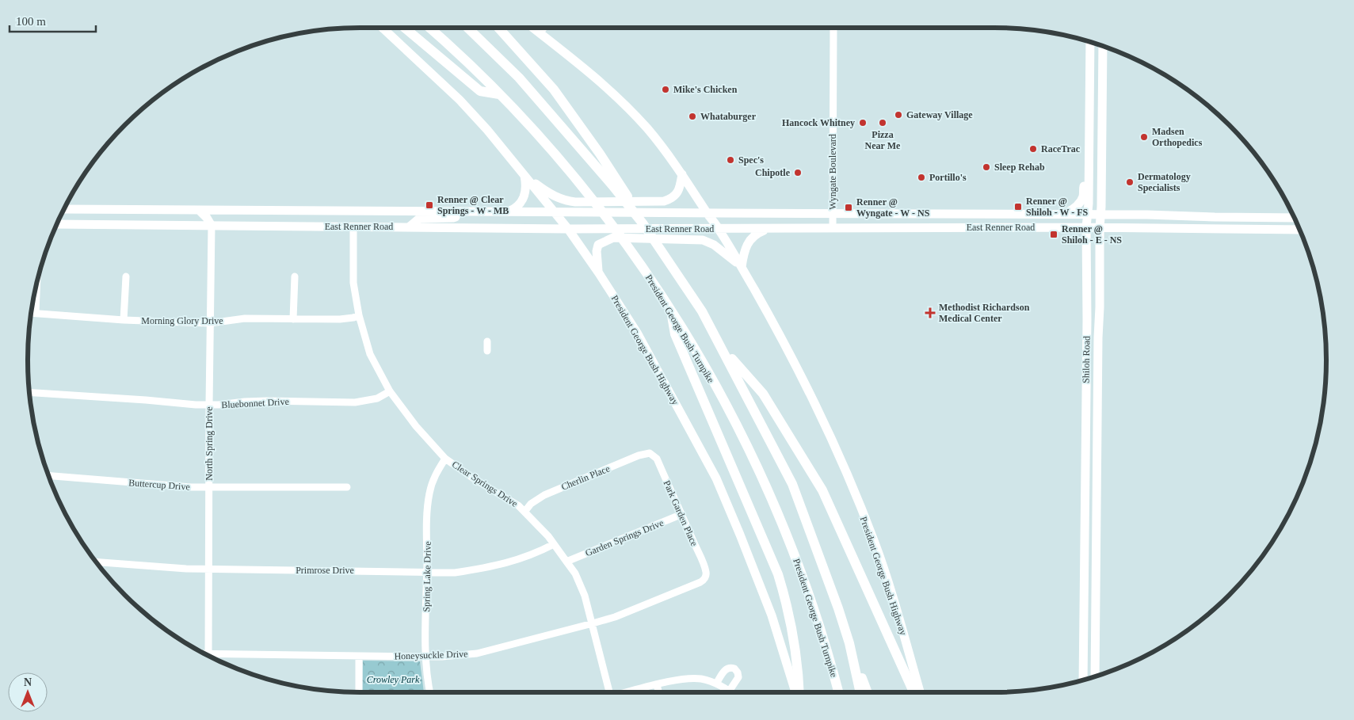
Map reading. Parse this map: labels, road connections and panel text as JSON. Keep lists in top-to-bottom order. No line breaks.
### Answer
{"streets":{"highway":["President George Bush Turnpike"],"main road":["East Renner Road","President George Bush Highway","Shiloh Road"],"street":["Wyngate Boulevard","Morning Glory Drive","Bluebonnet Drive","North Spring Drive","Cherlin Place","Clear Springs Drive","Buttercup Drive","Park Garden Place","Garden Springs Drive","Primrose Drive","Spring Lake Drive","Honeysuckle Drive"]},"crossings":[["Wyngate Boulevard","East Renner Road"],["East Renner Road","President George Bush Highway"],["East Renner Road","Shiloh Road"],["East Renner Road","North Spring Drive"],["East Renner Road","Clear Springs Drive"],["Morning Glory Drive","North Spring Drive"],["Morning Glory Drive","Clear Springs Drive"],["Bluebonnet Drive","North Spring Drive"],["Bluebonnet Drive","Clear Springs Drive"],["North Spring Drive","Buttercup Drive"],["North Spring Drive","Primrose Drive"],["Cherlin Place","Clear Springs Drive"],["Cherlin Place","Park Garden Place"],["Clear Springs Drive","Garden Springs Drive"],["Clear Springs Drive","Primrose Drive"],["Clear Springs Drive","Spring Lake Drive"],["Clear Springs Drive","Honeysuckle Drive"],["Park Garden Place","Garden Springs Drive"],["Park Garden Place","Honeysuckle Drive"],["Primrose Drive","Spring Lake Drive"],["Spring Lake Drive","Honeysuckle Drive"]],"parks":["Crowley Park"],"places":{"other":["Mike's Chicken","Gateway Village","Whataburger","Hancock Whitney","Pizza Near Me","Madsen Orthopedics","RaceTrac","Spec's","Sleep Rehab","Chipotle","Portillo's","Dermatology Specialists"],"transit":["Renner @ Clear Springs - W - MB","Renner @ Shiloh - W - FS","Renner @ Wyngate - W - NS","Renner @ Shiloh - E - NS"],"health":["Methodist Richardson Medical Center"]},"scale_bar":"100 m","north":"top"}
